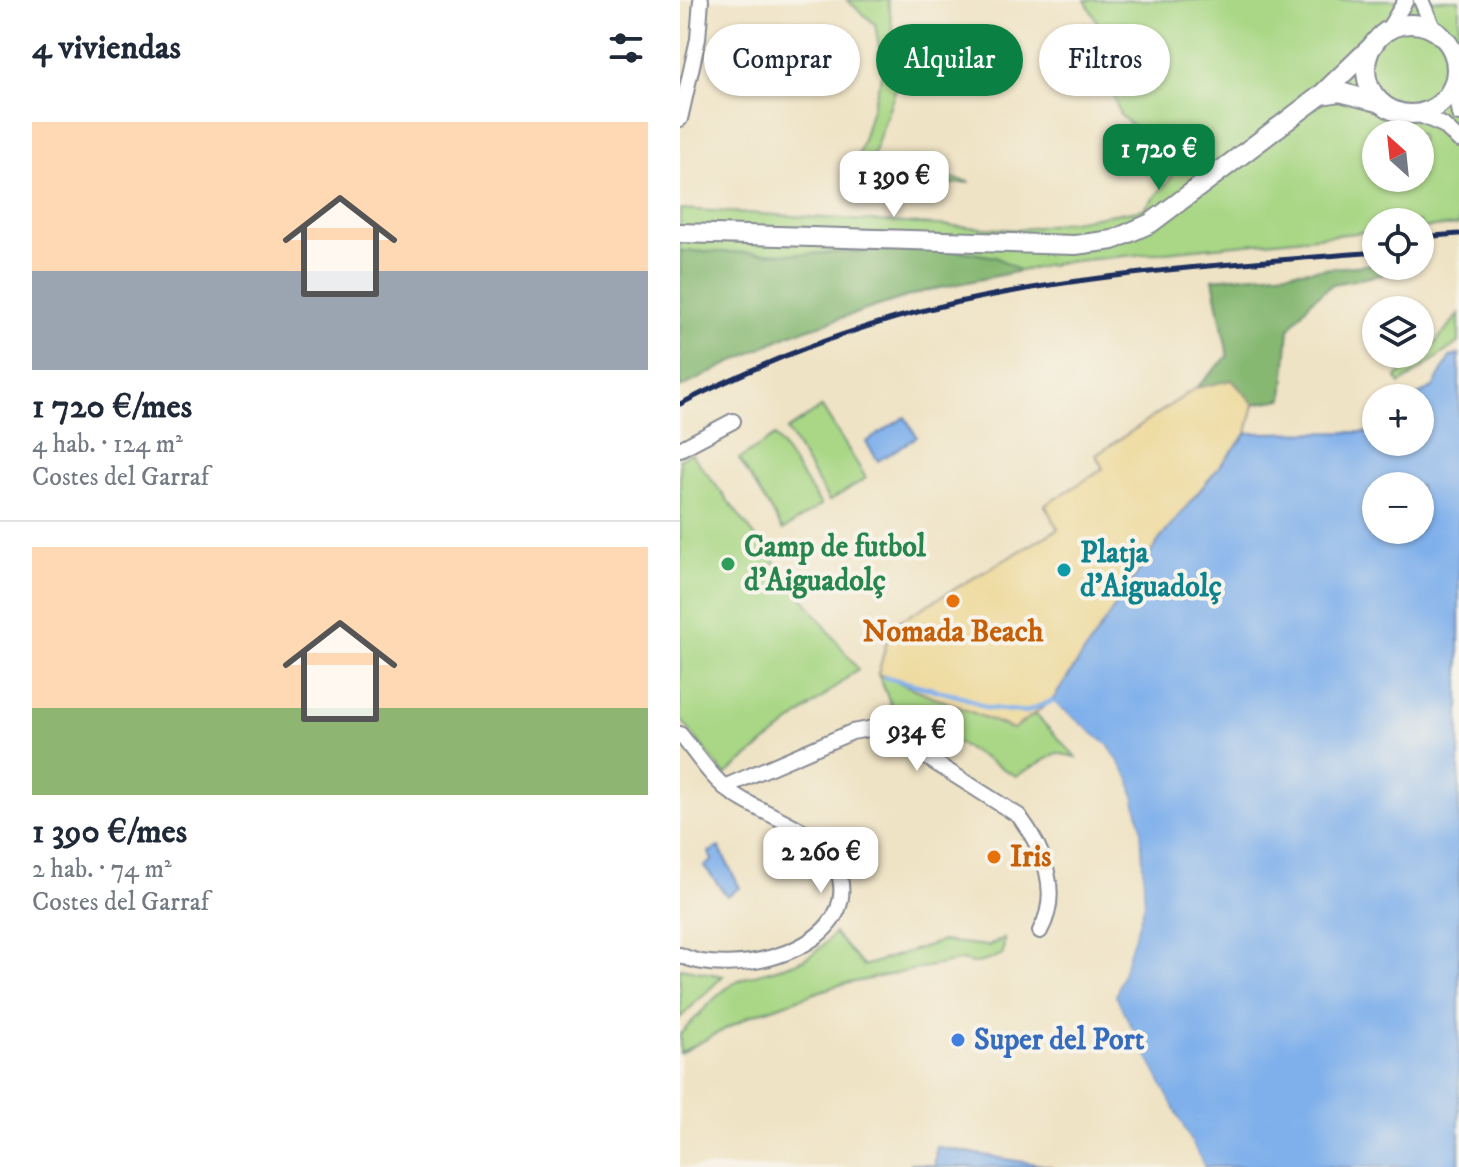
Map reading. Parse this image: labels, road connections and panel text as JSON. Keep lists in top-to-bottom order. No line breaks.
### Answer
{"places":["Camp de futbol d'Aiguadolç","Platja d'Aiguadolç","Nomada Beach","Iris","Super del Port"],"north":"top left","page":{"heading":"4 viviendas","chip":["Comprar","Alquilar","Filtros"],"list":[{"name":"1 720 €/mes","note":"4 hab. · 124 m² · Costes del Garraf"},{"name":"1 390 €/mes","note":"2 hab. · 74 m² · Costes del Garraf"}],"map_buttons":["+","−"],"price":["1 720 €","1 390 €","934 €","2 260 €"]}}
